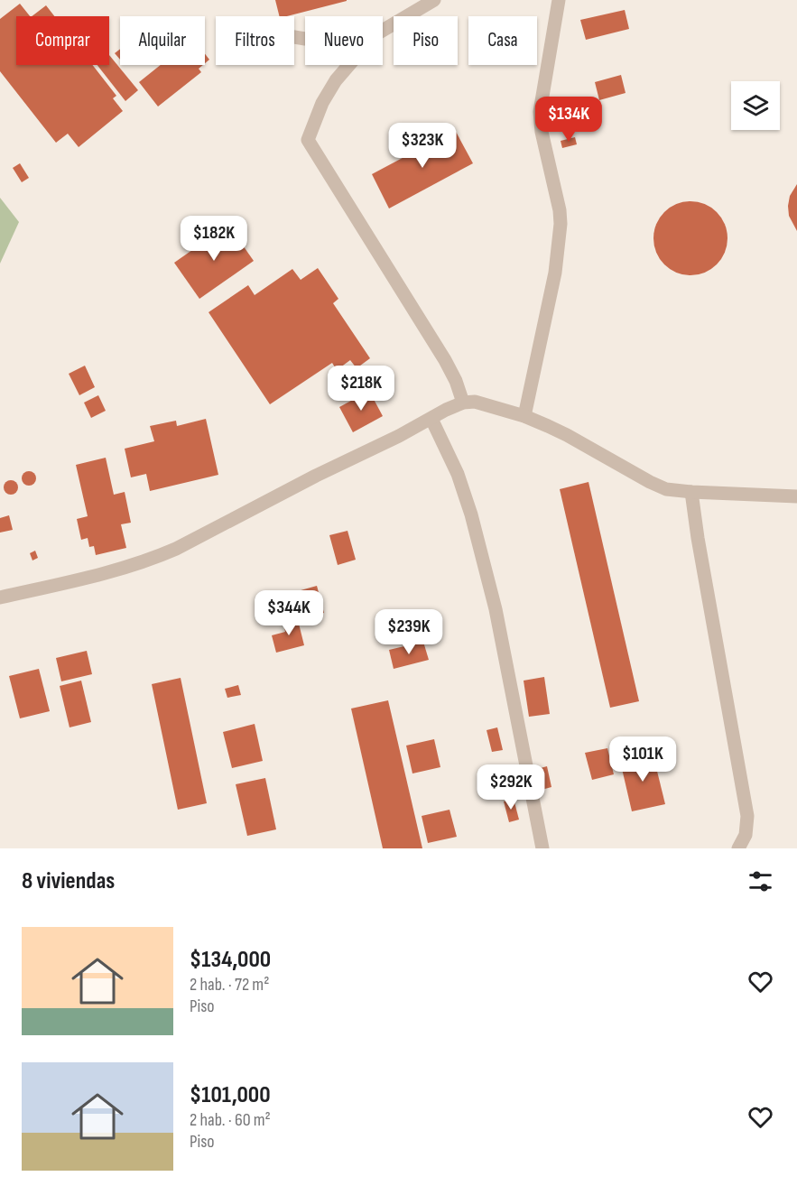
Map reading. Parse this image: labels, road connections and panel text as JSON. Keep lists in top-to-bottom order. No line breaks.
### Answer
{"page":{"chip":["Comprar","Alquilar","Filtros","Nuevo","Piso","Casa"],"price":["$134K","$323K","$182K","$218K","$344K","$239K","$101K","$292K"],"heading":"8 viviendas","list":[{"name":"$134,000","note":"2 hab. · 72 m² · Piso"},{"name":"$101,000","note":"2 hab. · 60 m² · Piso"}]}}
